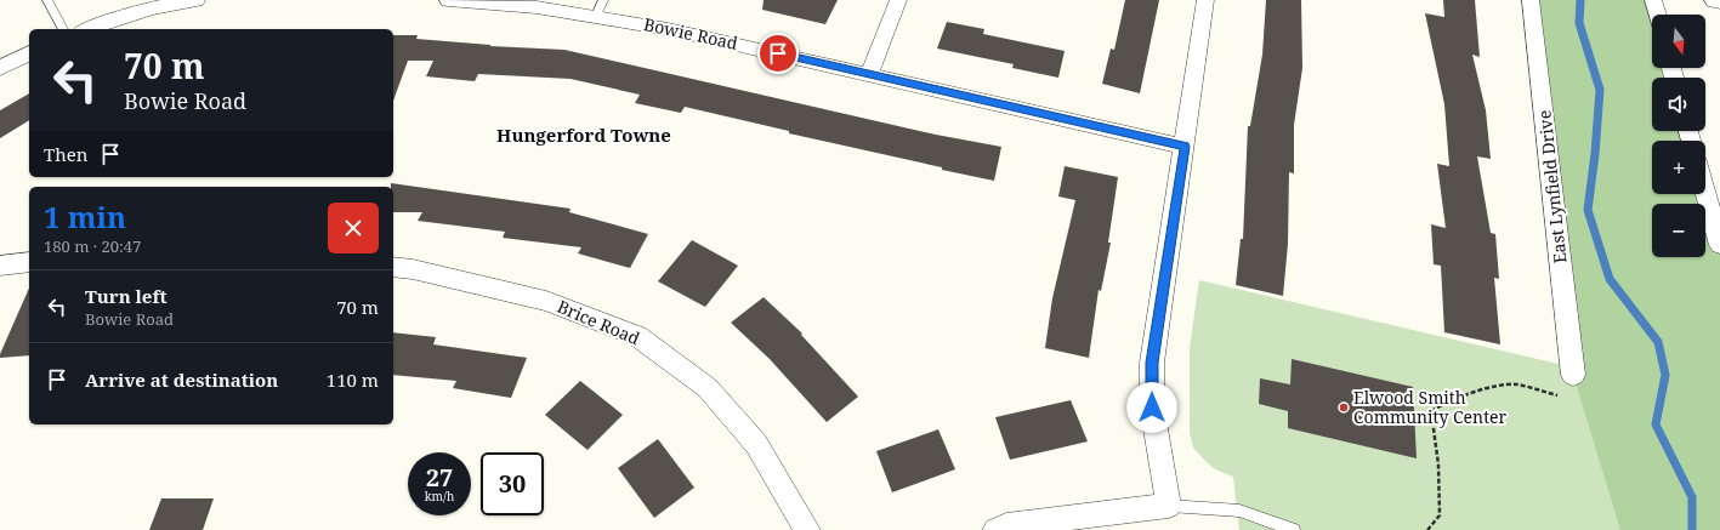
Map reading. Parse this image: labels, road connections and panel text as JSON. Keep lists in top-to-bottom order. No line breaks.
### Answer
{"streets":{"street":["Bowie Road","East Lynfield Drive","Brice Road"]},"districts":["Hungerford Towne"],"places":["Elwood Smith Community Center"],"north":"bottom","page":{"map_buttons":["+","−"],"turn":["70 m","Bowie Road"],"then":"Then","heading":["1 min","180 m · 20:47"],"list":[{"name":"Turn left","note":"Bowie Road","value":"70 m"},{"name":"Arrive at destination","value":"110 m"}],"speed":"27 km/h","limit":"30"}}
